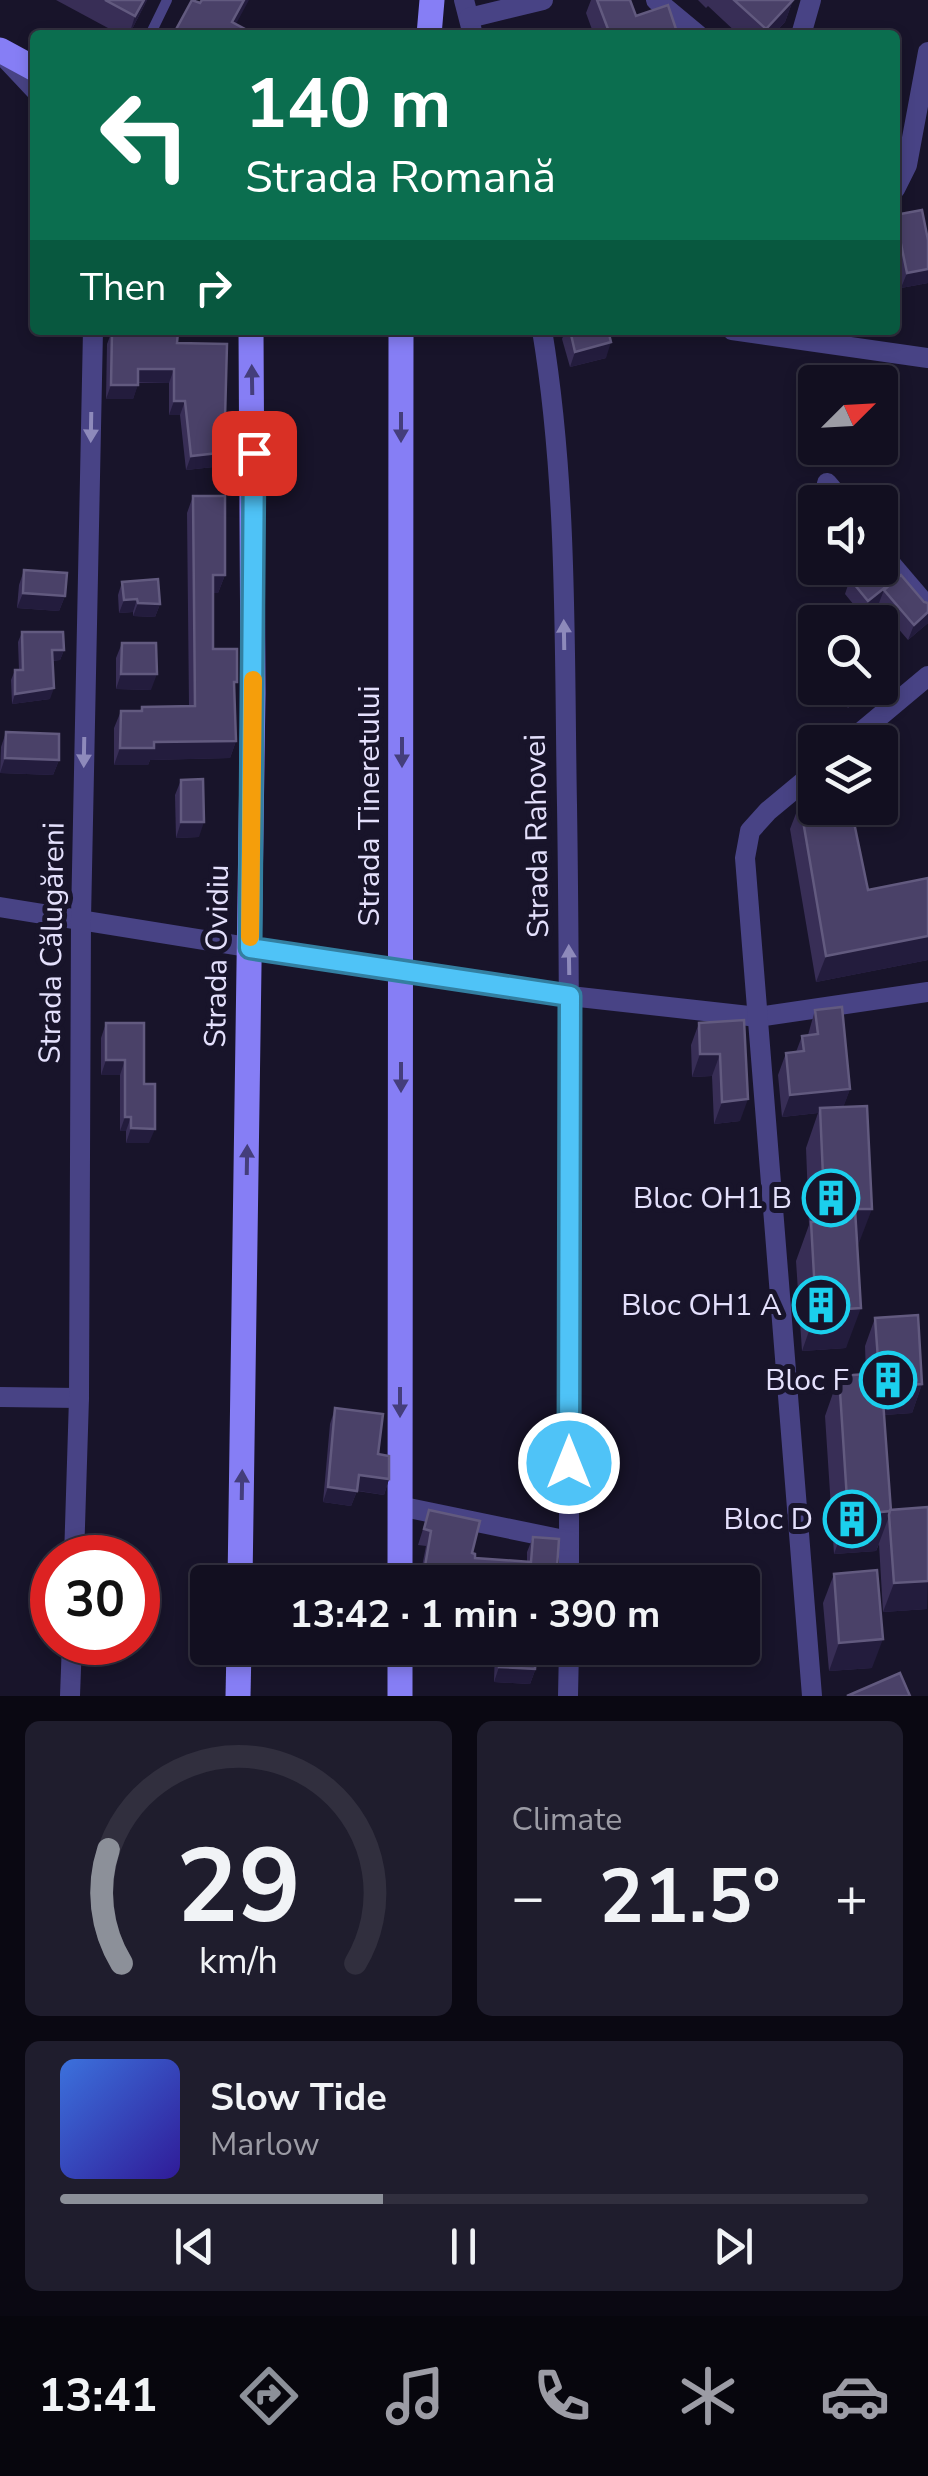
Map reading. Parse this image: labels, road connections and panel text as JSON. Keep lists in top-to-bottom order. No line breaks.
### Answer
{"streets":{"main road":["Strada Tineretului","Strada Ovidiu"],"street":["Strada Rahovei","Strada Călugăreni"]},"one_way":["Strada Tineretului","Strada Rahovei","Strada Călugăreni","Strada Ovidiu"],"places":{"building":["Bloc OH1 B","Bloc OH1 A","Bloc F","Bloc D"]},"north":"top right","page":{"turn":["140 m","Strada Romană"],"then":"Then","limit":"30","trip":"13:42 · 1 min · 390 m","tile":"Climate","heat":["−","21.5°","+"],"song":["Slow Tide","Marlow"],"tabs":"13:41","gauge":["29","km/h"]}}
